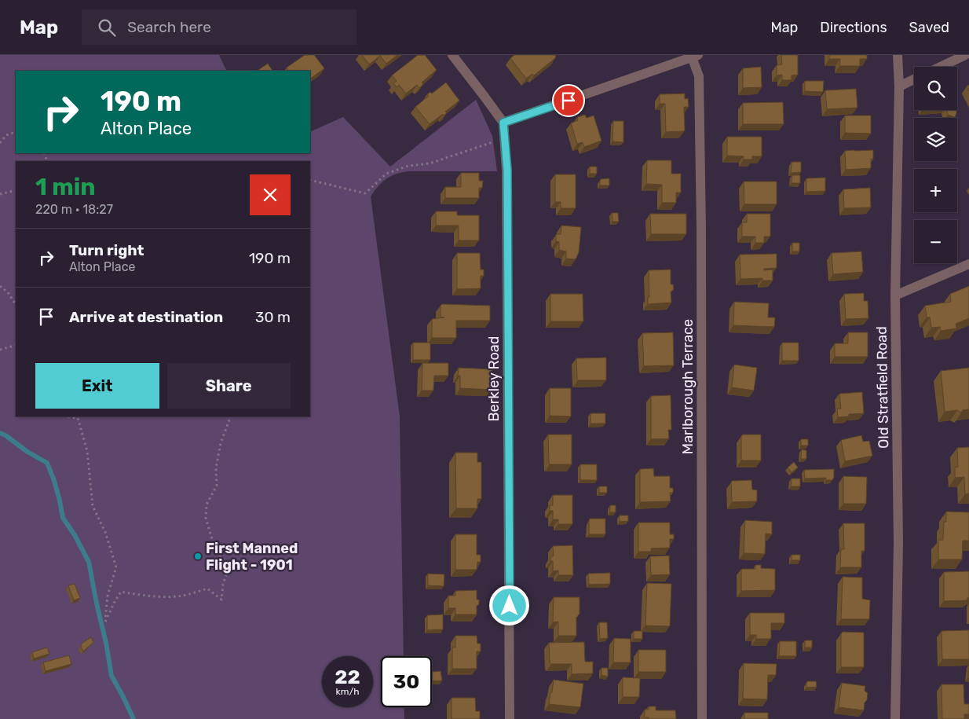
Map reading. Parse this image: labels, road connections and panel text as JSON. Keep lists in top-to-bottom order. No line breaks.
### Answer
{"streets":{"street":["Berkley Road","Marlborough Terrace","Old Stratfield Road"]},"places":["First Manned Flight - 1901"],"page":{"header":"Map","search":"Search here","nav":["Map","Directions","Saved"],"map_buttons":["+","−"],"turn":["190 m","Alton Place"],"heading":["1 min","220 m · 18:27"],"list":[{"name":"Turn right","note":"Alton Place","value":"190 m"},{"name":"Arrive at destination","value":"30 m"}],"buttons":["Exit","Share"],"speed":"22 km/h","limit":"30"}}
